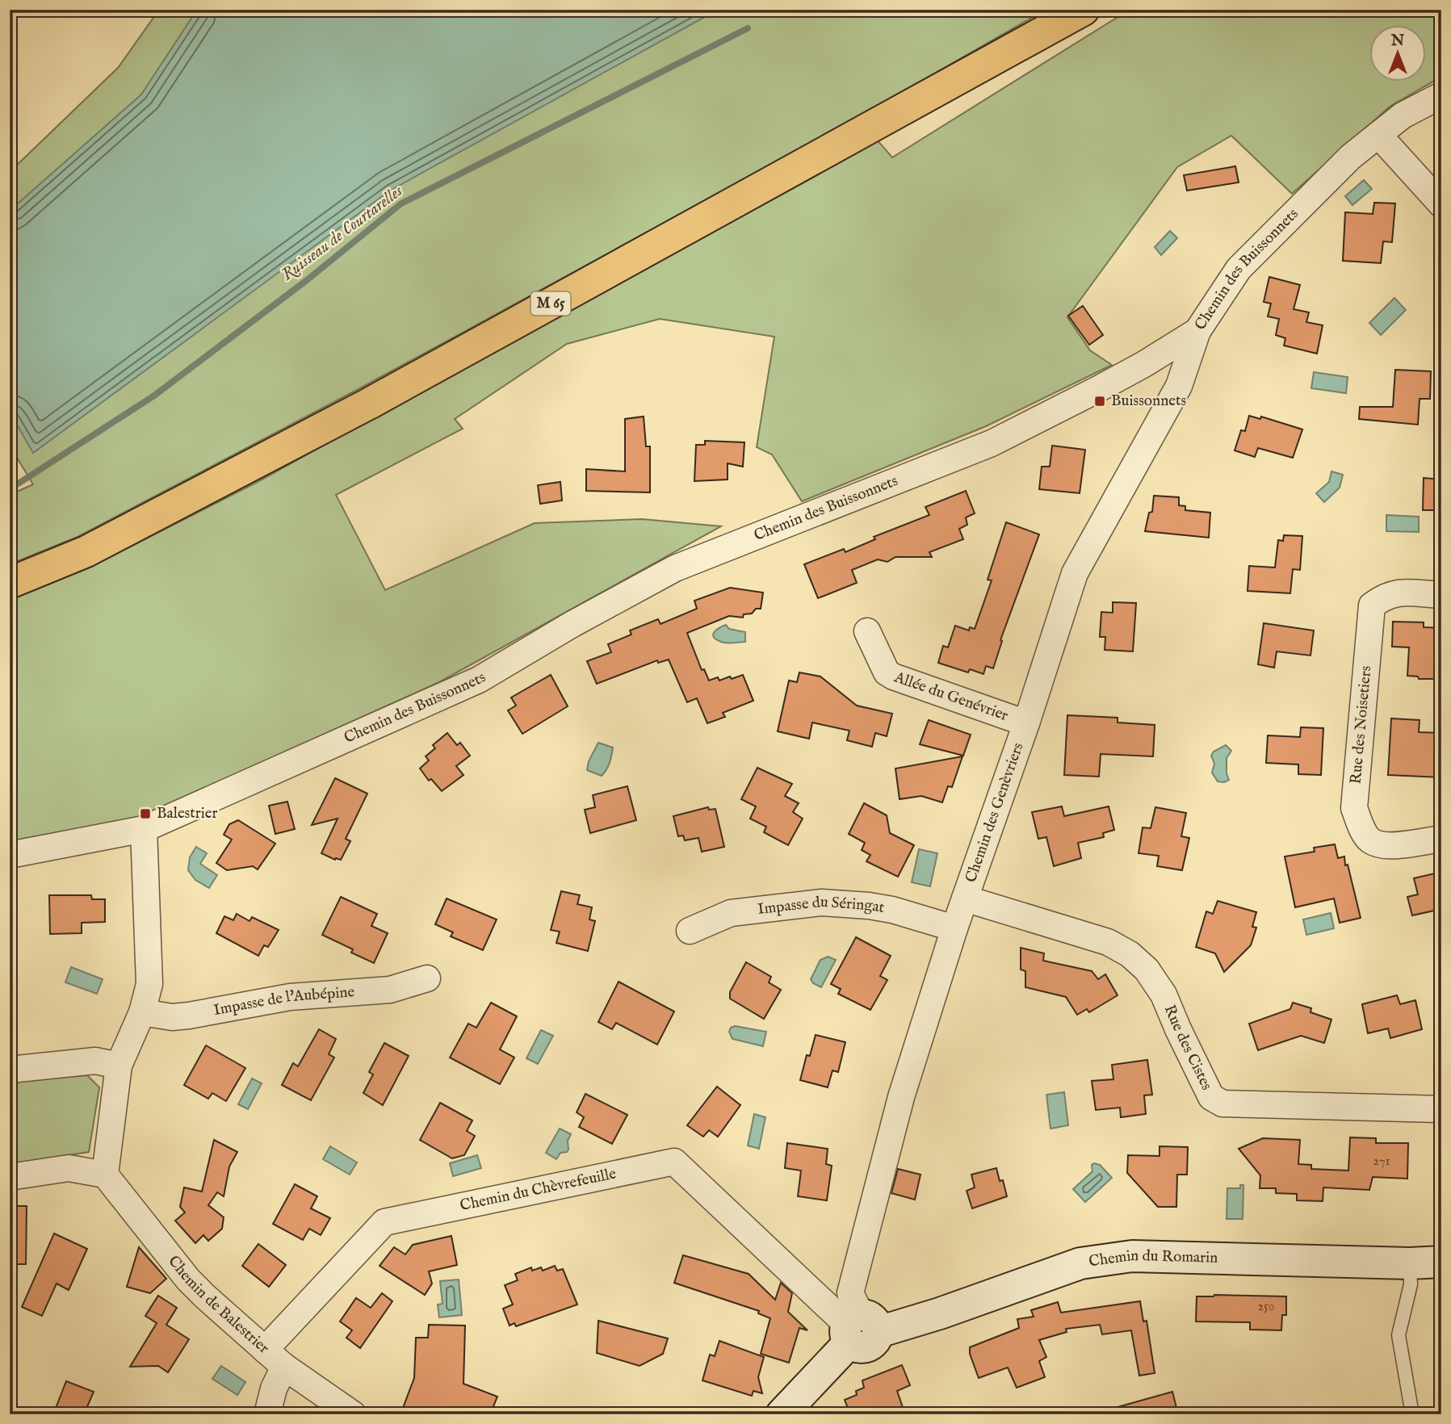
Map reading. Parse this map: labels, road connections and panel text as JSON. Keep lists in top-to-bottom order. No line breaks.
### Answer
{"streets":{"main road":["M 65"],"street":["Chemin des Buissonnets","Allée du Genévrier","Rue des Noisetiers","Chemin des Genèvriers","Impasse du Séringat","Impasse de l'Aubépine","Rue des Cistes","Chemin du Chèvrefeuille","Chemin du Romarin","Chemin de Balestrier"]},"crossings":[["Chemin des Buissonnets","Chemin des Genèvriers"],["Allée du Genévrier","Chemin des Genèvriers"],["Chemin des Genèvriers","Impasse du Séringat"],["Chemin des Genèvriers","Rue des Cistes"],["Chemin des Genèvriers","Chemin du Chèvrefeuille"],["Chemin des Genèvriers","Chemin du Romarin"],["Chemin du Chèvrefeuille","Chemin du Romarin"],["Chemin du Chèvrefeuille","Chemin de Balestrier"]],"water":["Ruisseau de Courtarelles"],"places":{"transit":["Buissonnets","Balestrier"]},"house_numbers":["271","250"],"north":"top"}
